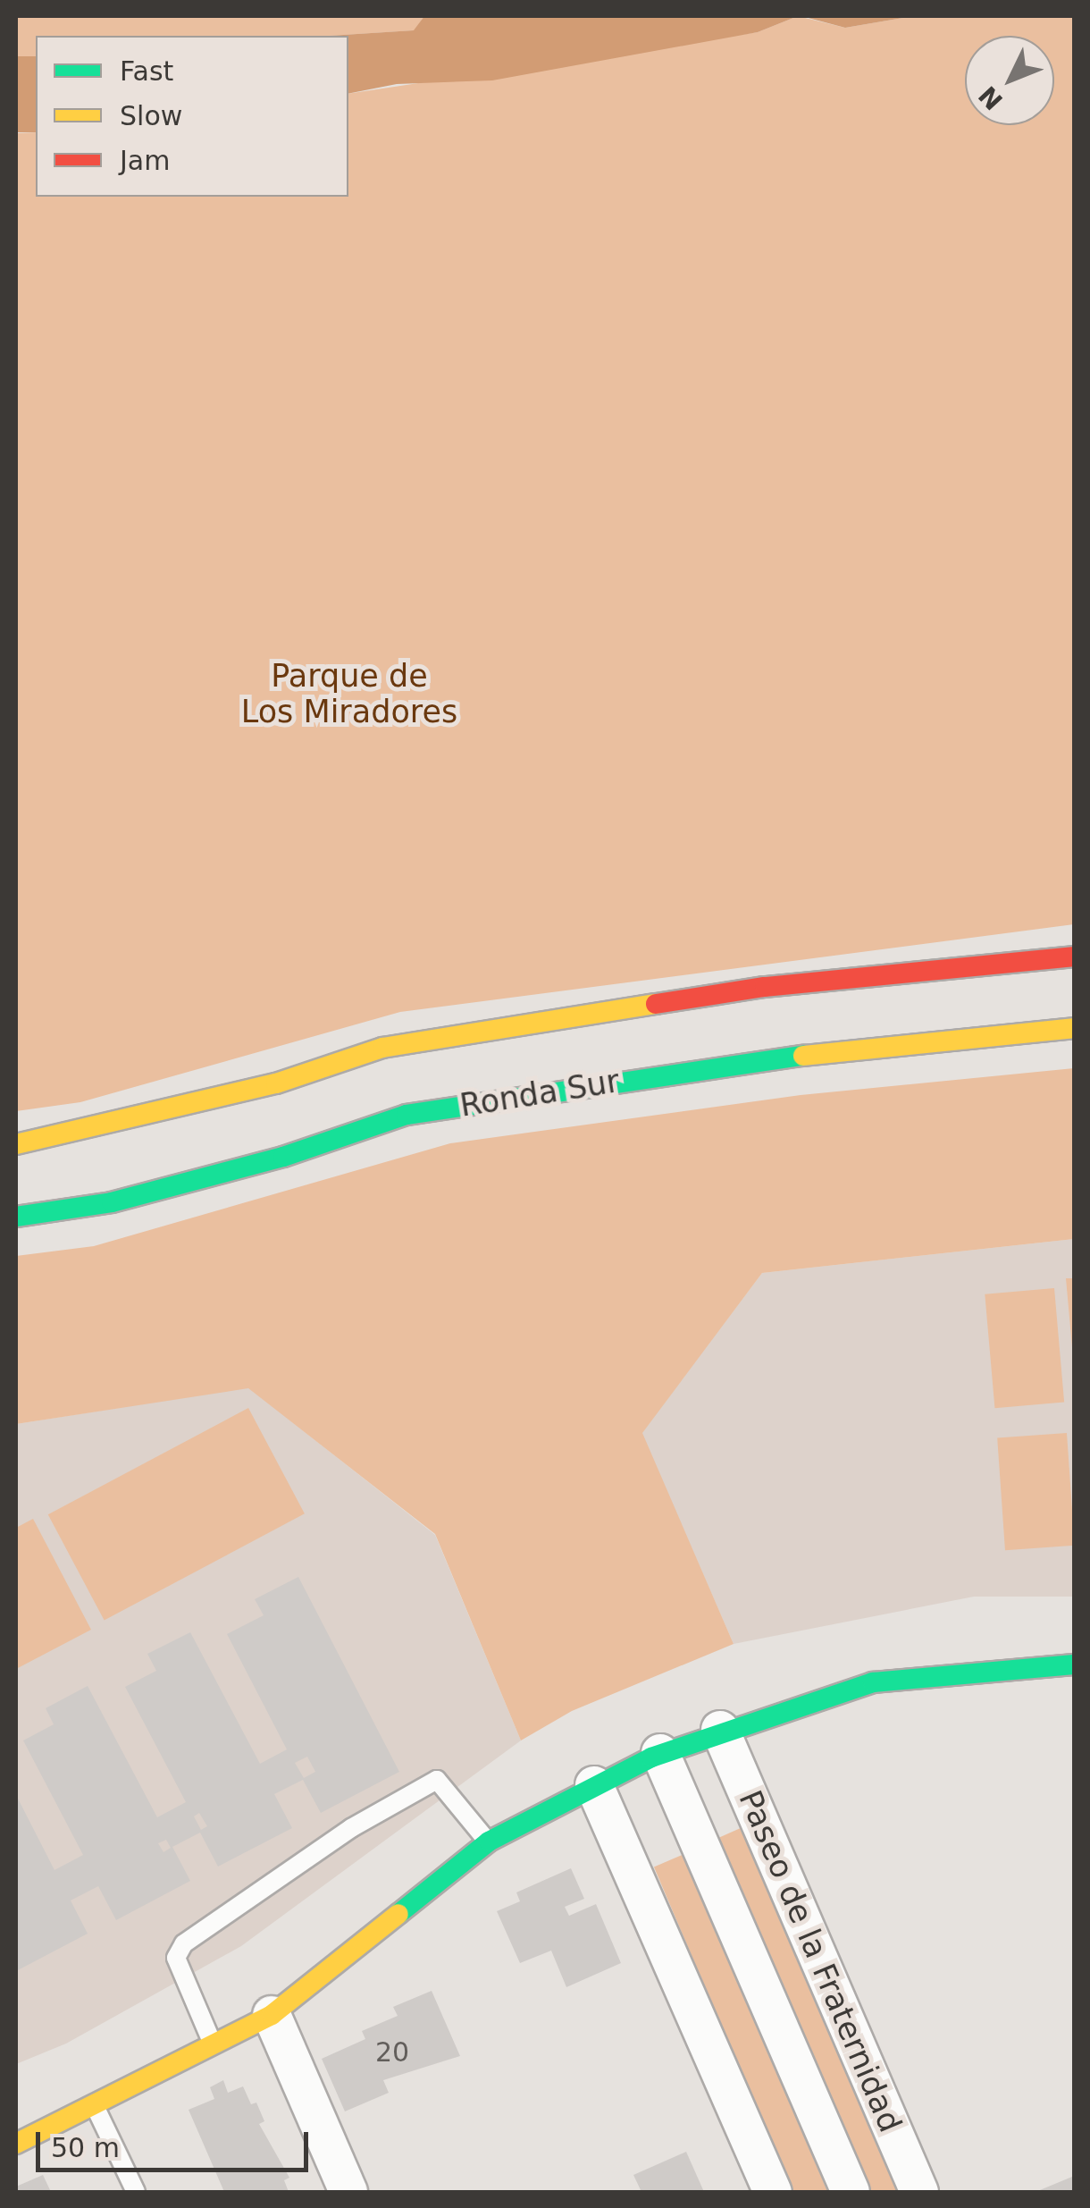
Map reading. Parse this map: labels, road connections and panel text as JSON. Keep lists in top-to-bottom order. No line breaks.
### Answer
{"streets":{"main road":["Ronda Sur"],"street":["Paseo de la Fraternidad"]},"parks":["Parque de Los Miradores"],"house_numbers":["20"],"legend":["Fast","Slow","Jam"],"scale_bar":"50 m","north":"bottom left"}
